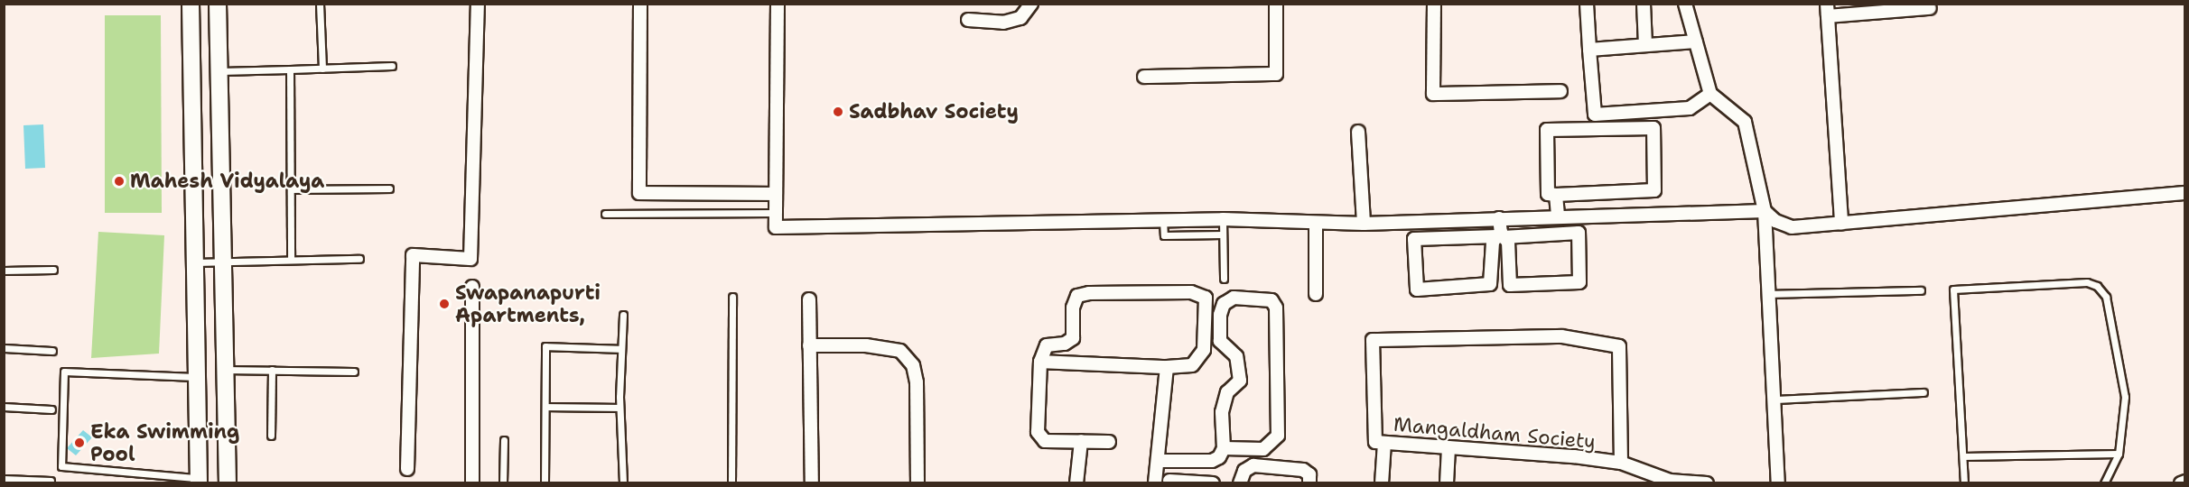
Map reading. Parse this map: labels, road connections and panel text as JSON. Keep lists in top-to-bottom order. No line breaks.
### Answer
{"streets":{"street":["Mangaldham Society"]},"places":["Sadbhav Society","Mahesh Vidyalaya","Swapanapurti Apartments,","Eka Swimming Pool"]}
